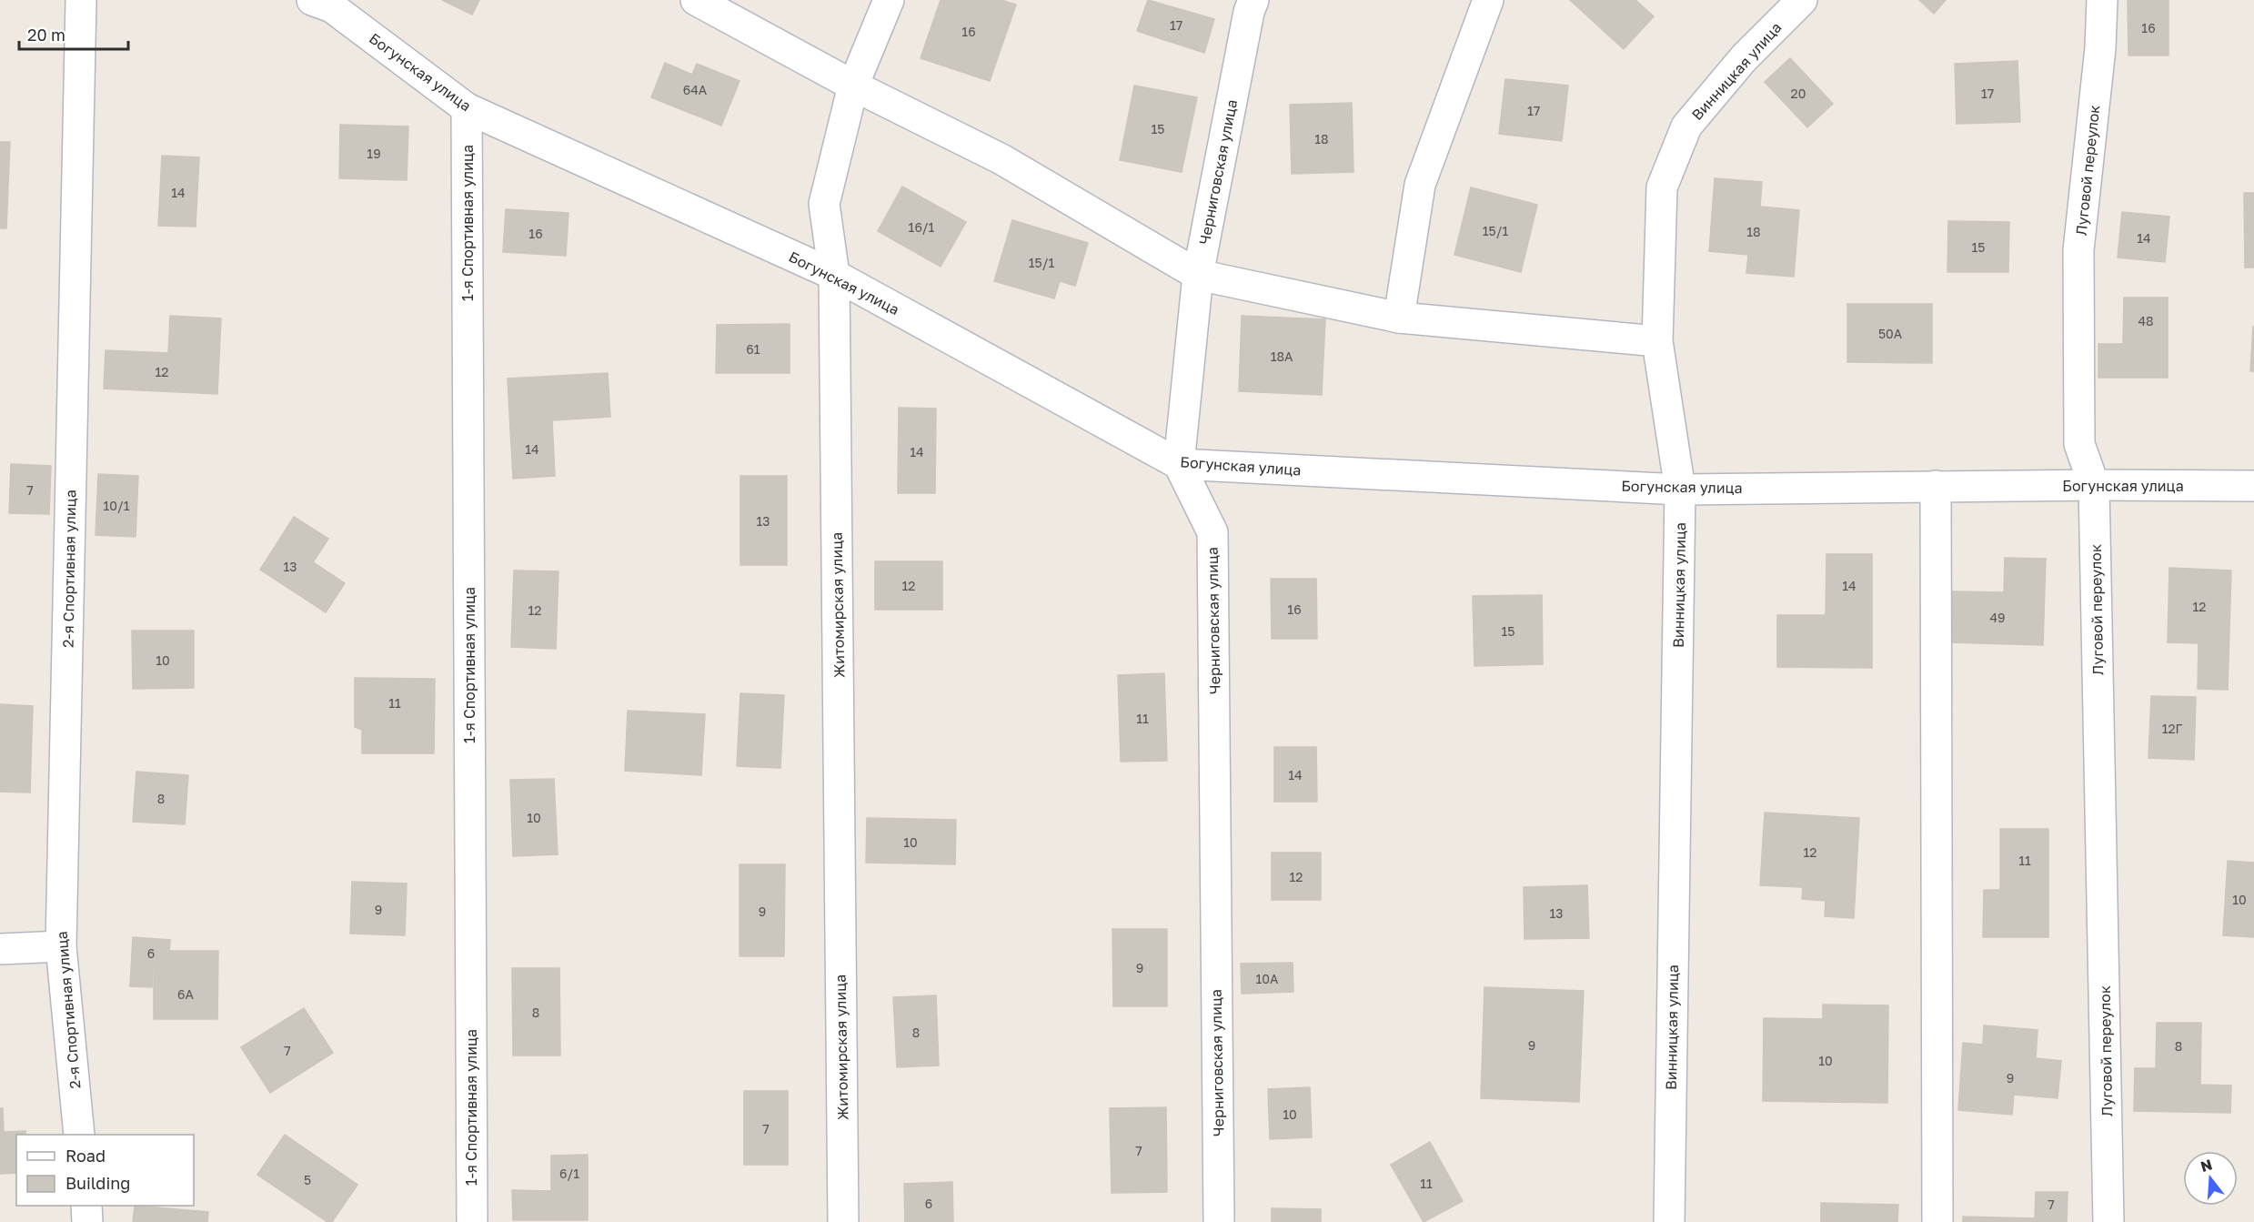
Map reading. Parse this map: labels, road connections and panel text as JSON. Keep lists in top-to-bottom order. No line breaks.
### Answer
{"streets":{"street":["Винницкая улица","Богунская улица","Луговой переулок","Черниговская улица","1-я Спортивная улица","2-я Спортивная улица","Житомирская улица"]},"crossings":[["Винницкая улица","Богунская улица"],["Богунская улица","Луговой переулок"],["Богунская улица","Черниговская улица"],["Богунская улица","1-я Спортивная улица"],["Богунская улица","Житомирская улица"]],"house_numbers":["17","16","16","64А","20","17","17","15","18","19","14","16/1","15/1","18","16","14","15","15/1","48","50А","61","18А","12","14","14","7","10/1","13","13","12","14","12","16","12","49","15","10","11","11","12Г","14","8","10","10","12","11","12","10","9","9","13","6","9","10А","6А","8","8","9","8","7","10","9","10","7","7","6/1","5","11","6","7"],"legend":["Road","Building"],"scale_bar":"20 m","north":"top"}
